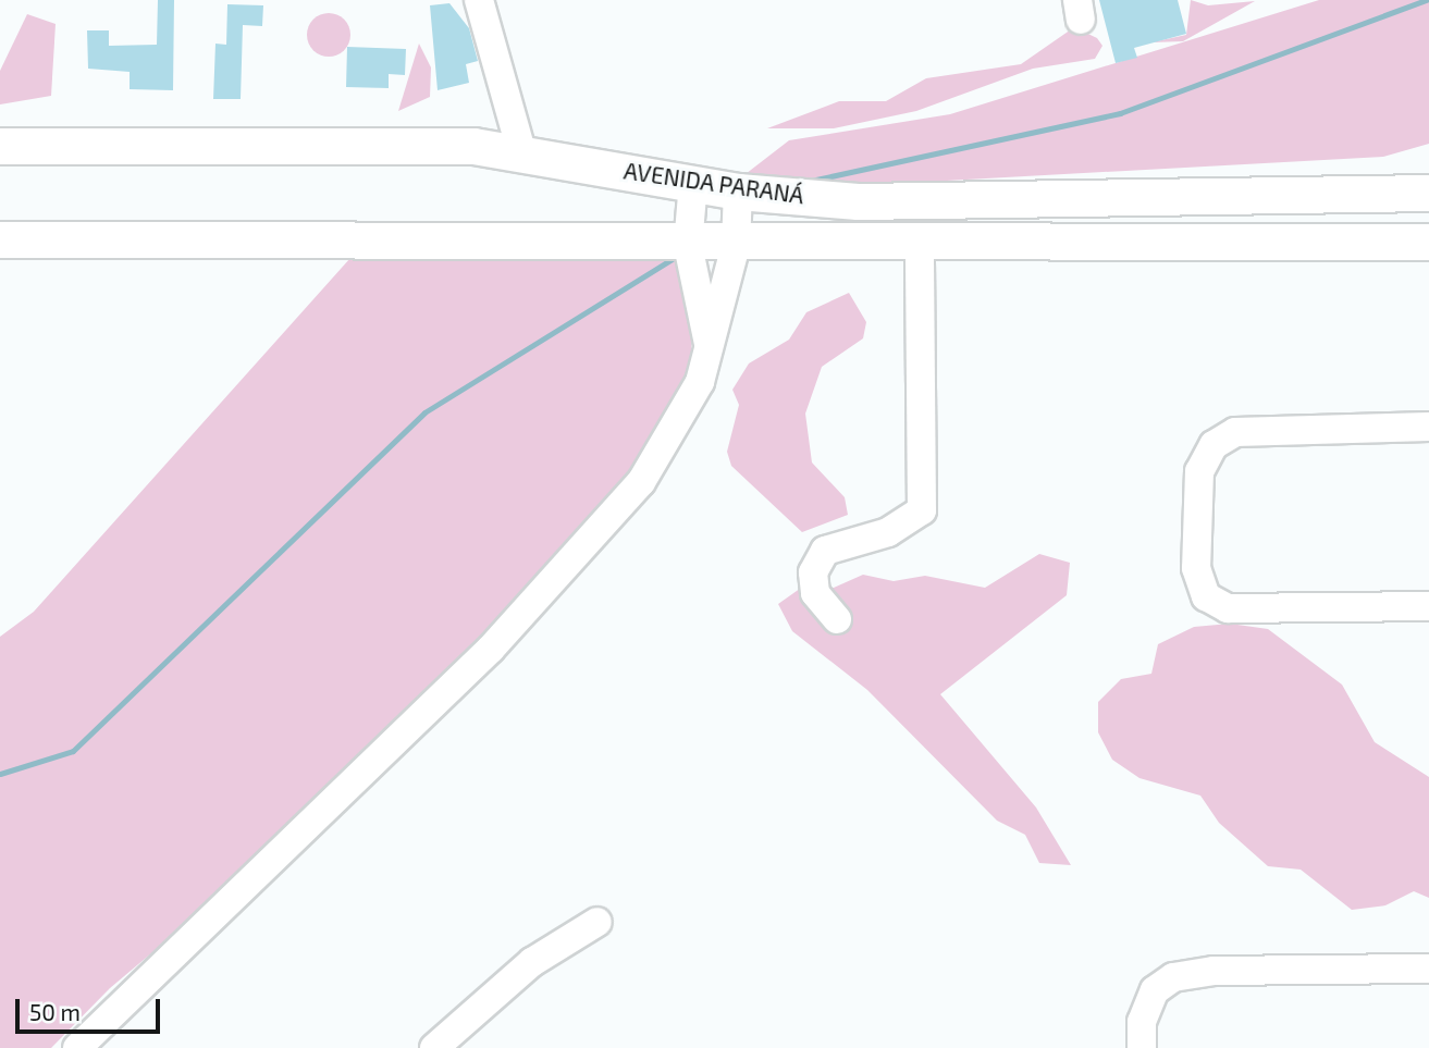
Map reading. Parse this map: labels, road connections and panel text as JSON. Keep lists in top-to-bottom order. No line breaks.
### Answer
{"streets":{"main road":["AVENIDA PARANÁ"]},"scale_bar":"50 m"}
